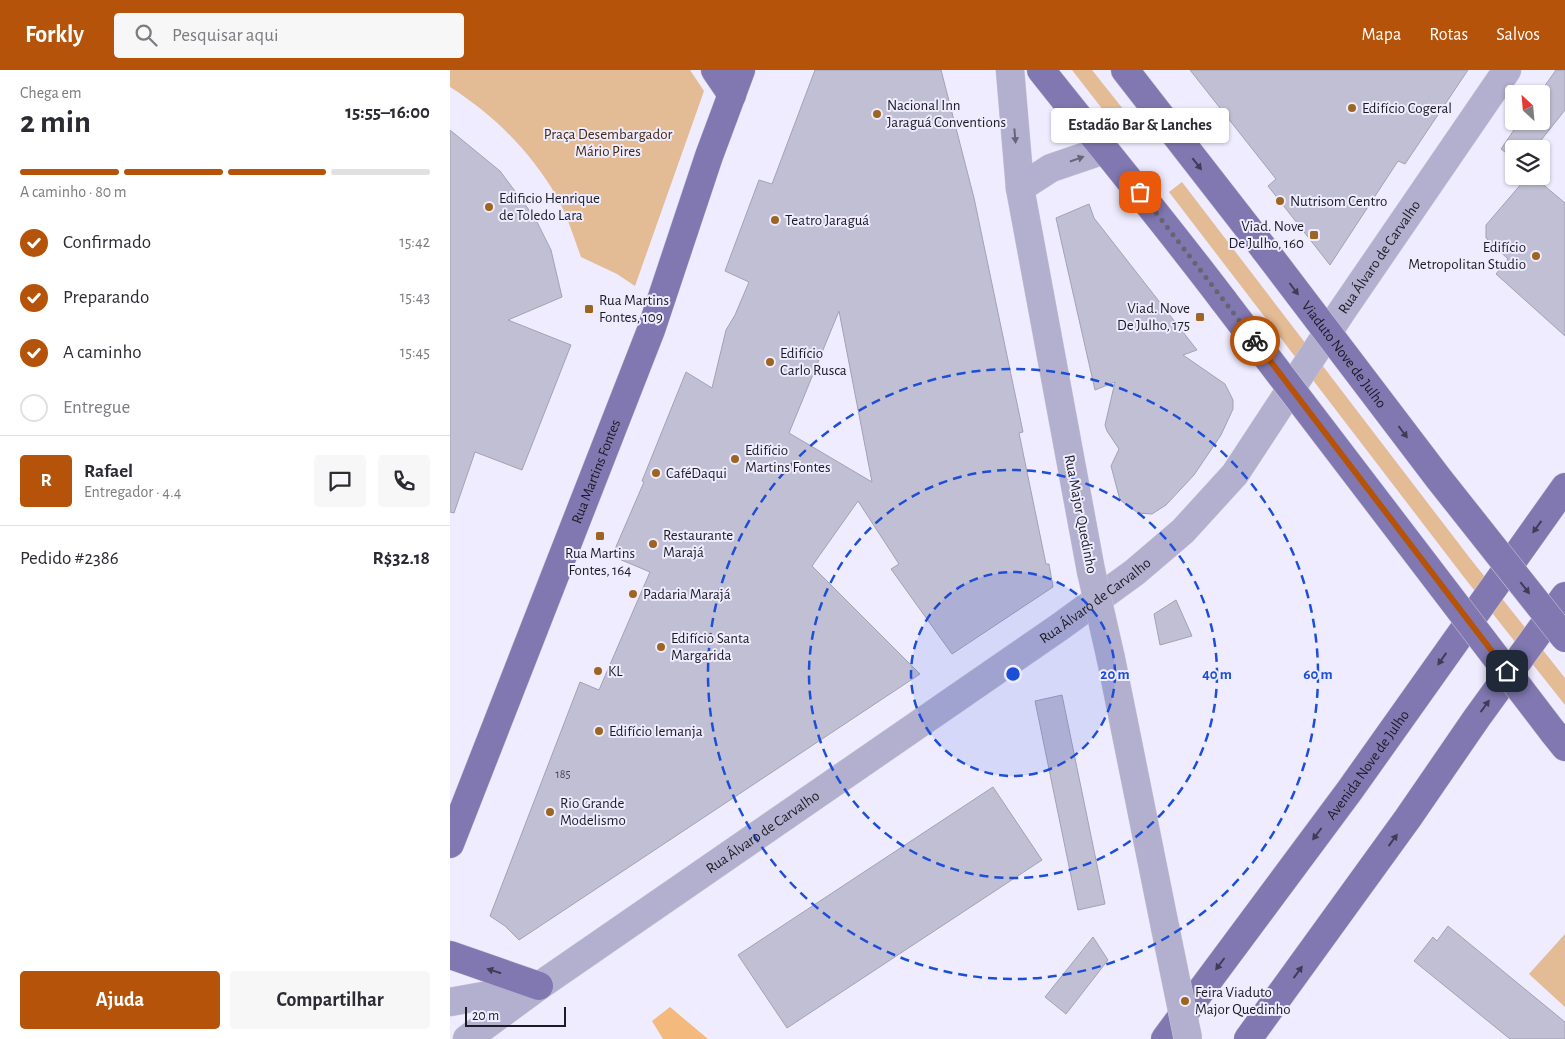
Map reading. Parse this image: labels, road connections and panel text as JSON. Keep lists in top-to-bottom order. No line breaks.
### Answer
{"streets":{"main road":["Viaduto Nove de Julho","Rua Martins Fontes","Avenida Nove de Julho"],"street":["Rua Álvaro de Carvalho","Rua Major Quedinho"]},"parks":["Praça Desembargador Mário Pires"],"places":{"other":["Edifício Cogeral","Nacional Inn Jaraguá Conventions","Estadão Bar & Lanches","Nutrisom Centro","Edificio Henrique de Toledo Lara","Teatro Jaraguá","Edifício Metropolitan Studio","Edifício Carlo Rusca","Edifício Martins Fontes","CaféDaqui","Restaurante Marajá","Padaria Marajá","Edifício Santa Margarida","KL","Edifício Iemanja","Rio Grande Modelismo","Feira Viaduto Major Quedinho"],"transit":["Viad. Nove De Julho, 160","Rua Martins Fontes, 109","Viad. Nove De Julho, 175","Rua Martins Fontes, 164"]},"house_numbers":["185"],"scale_bar":"20 m","north":"top left","page":{"header":"Forkly","search":"Pesquisar aqui","nav":["Mapa","Rotas","Salvos"],"heading":["2 min","Chega em","15:55–16:00"],"panel":["Rafael","Entregador · 4.4","Pedido #2386","R$32.18"],"bubble":"Estadão Bar & Lanches","bar":"A caminho · 80 m","list":[["Confirmado","15:42"],["Preparando","15:43"],["A caminho","15:45"],"Entregue"],"round":"R","buttons":["Ajuda","Compartilhar"],"scale":"20 m"},"rings":["20 m","40 m","60 m"]}
